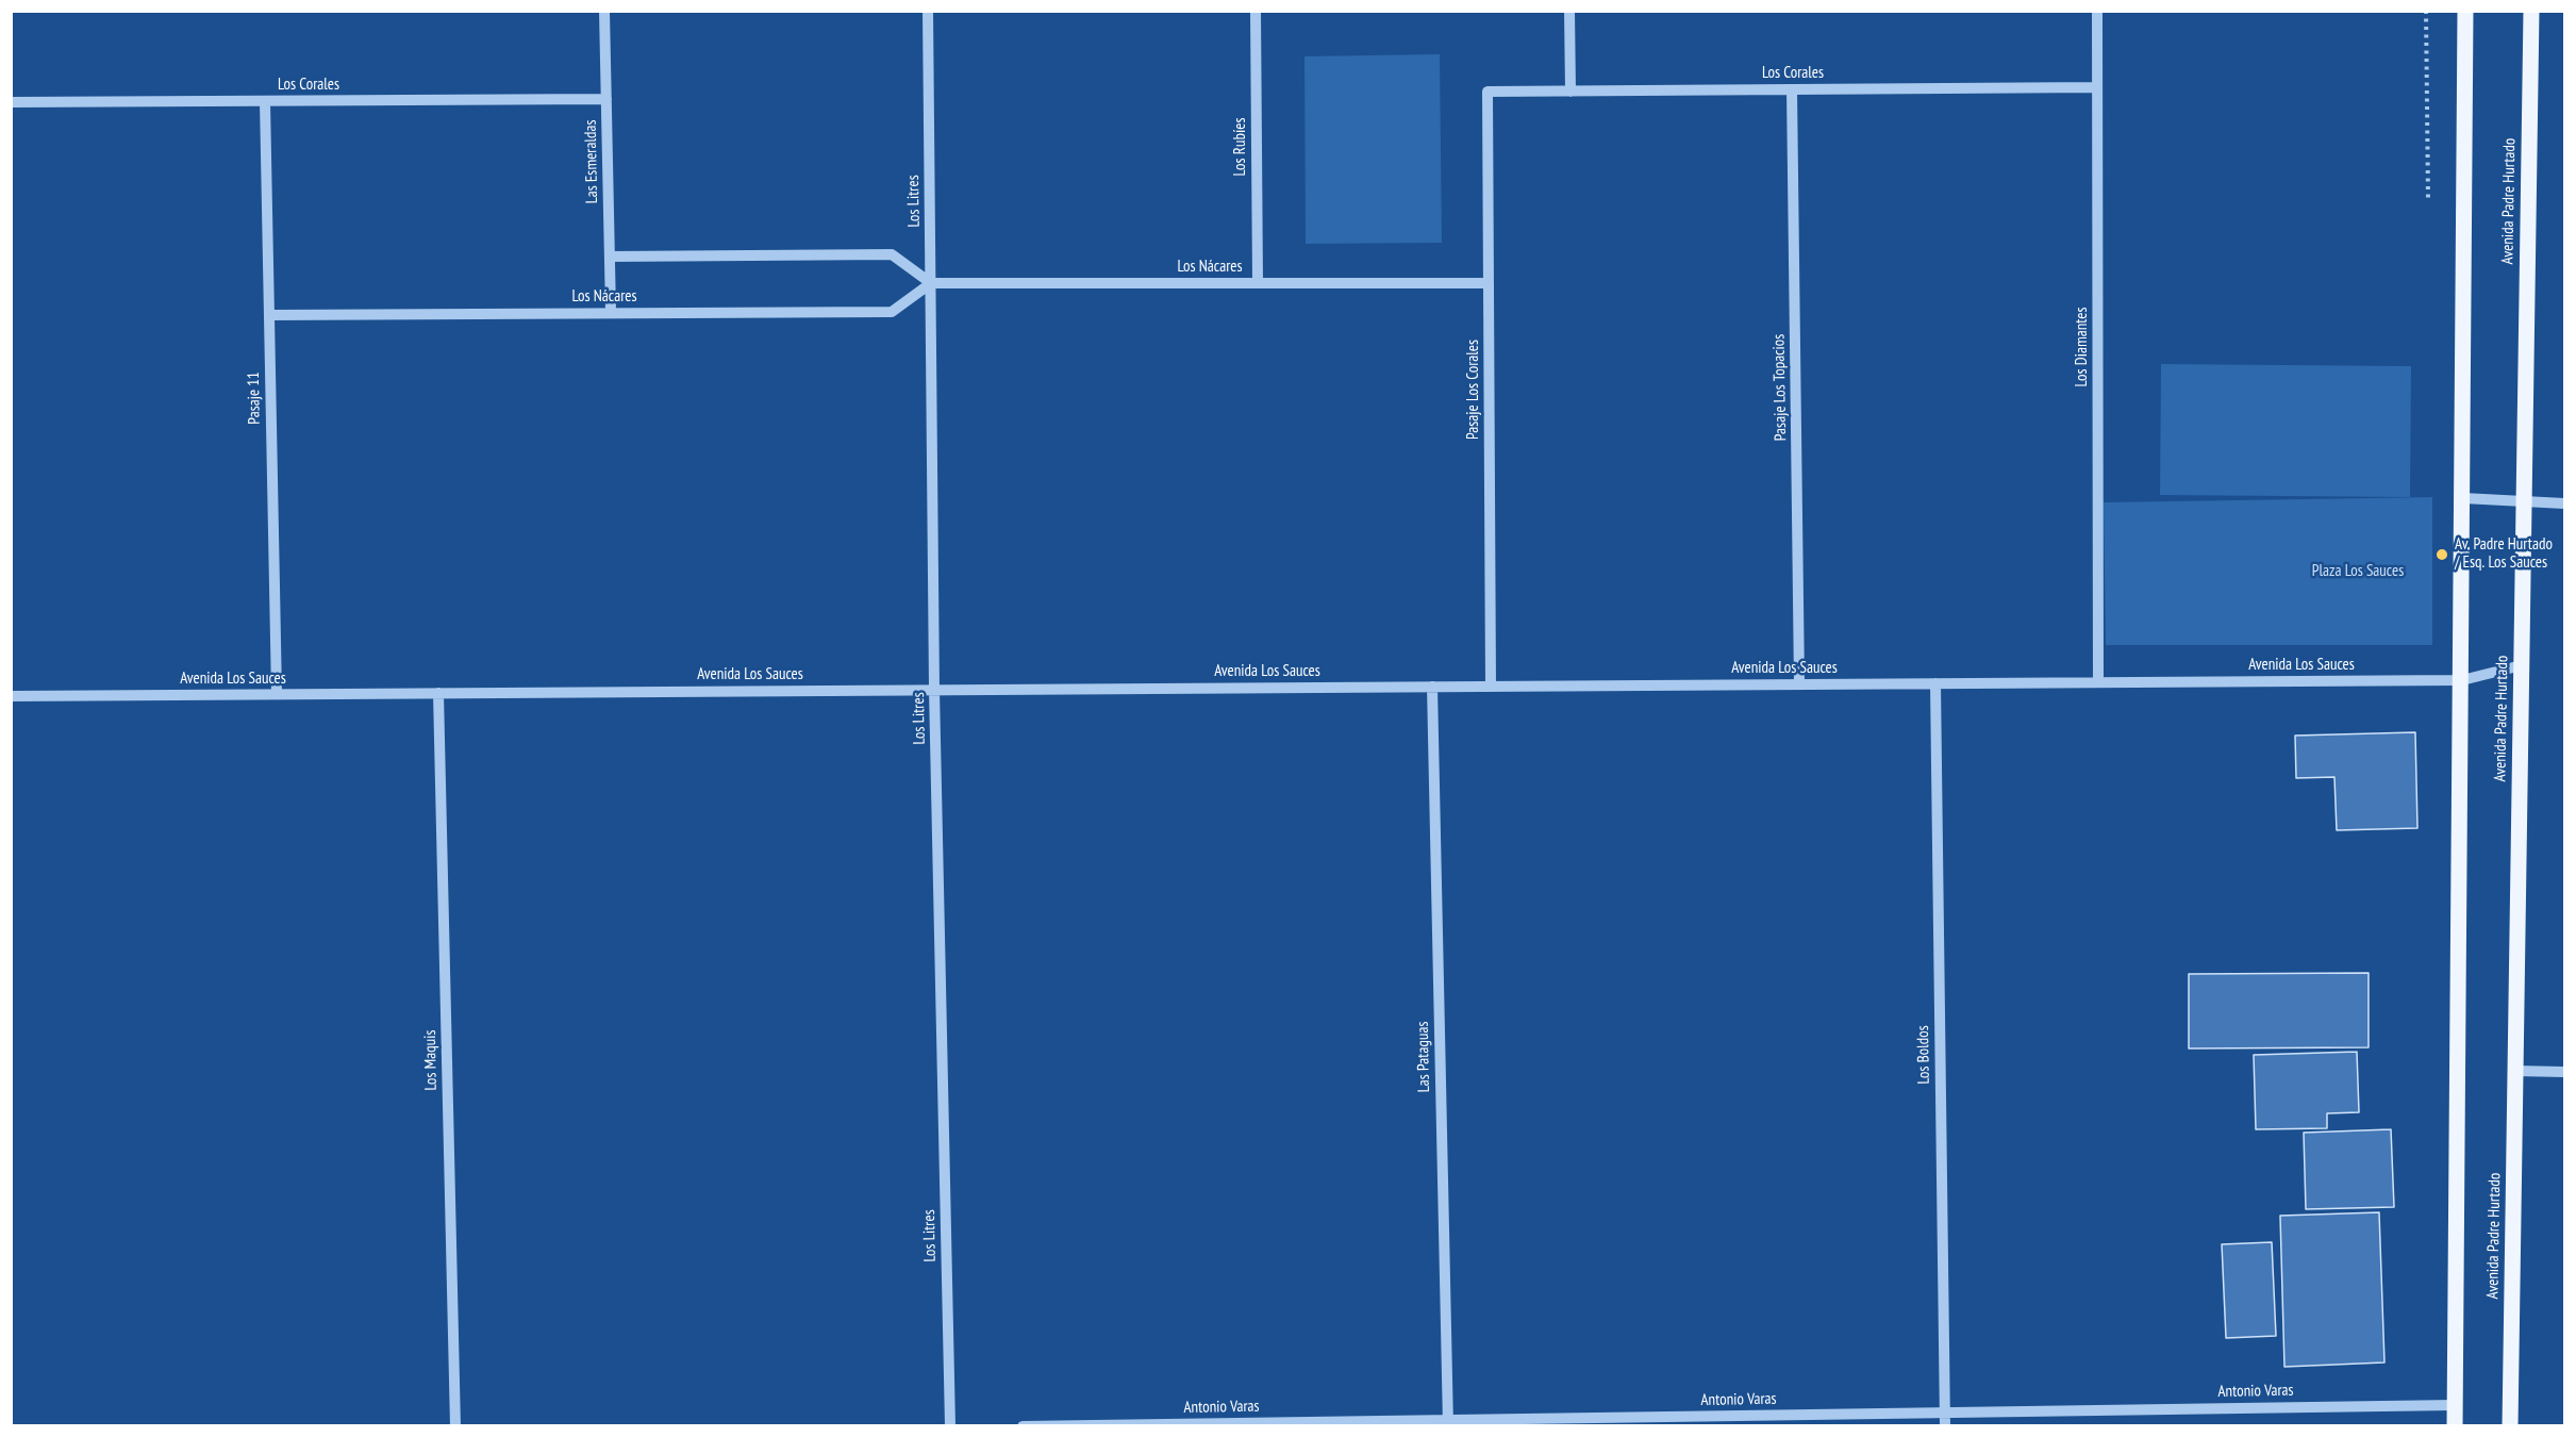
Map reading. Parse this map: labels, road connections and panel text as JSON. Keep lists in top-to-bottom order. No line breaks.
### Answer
{"streets":{"main road":["Avenida Padre Hurtado"],"street":["Los Corales","Los Rubíes","Las Esmeraldas","Los Litres","Los Nácares","Los Diamantes","Pasaje Los Topacios","Pasaje Los Corales","Pasaje 11","Avenida Los Sauces","Los Boldos","Las Pataguas","Los Maquis","Antonio Varas"]},"crossings":[["Los Corales","Las Esmeraldas"],["Los Corales","Los Diamantes"],["Los Corales","Pasaje Los Topacios"],["Los Corales","Pasaje Los Corales"],["Los Corales","Pasaje 11"],["Los Rubíes","Los Nácares"],["Las Esmeraldas","Los Nácares"],["Los Litres","Los Nácares"],["Los Litres","Avenida Los Sauces"],["Avenida Padre Hurtado","Avenida Los Sauces"],["Los Nácares","Pasaje Los Corales"],["Los Nácares","Pasaje 11"],["Los Diamantes","Avenida Los Sauces"],["Pasaje Los Topacios","Avenida Los Sauces"],["Pasaje Los Corales","Avenida Los Sauces"],["Pasaje 11","Avenida Los Sauces"],["Avenida Los Sauces","Los Boldos"],["Avenida Los Sauces","Las Pataguas"],["Avenida Los Sauces","Los Maquis"],["Los Boldos","Antonio Varas"],["Las Pataguas","Antonio Varas"]],"parks":["Plaza Los Sauces"],"places":["Av. Padre Hurtado / Esq. Los Sauces"]}
